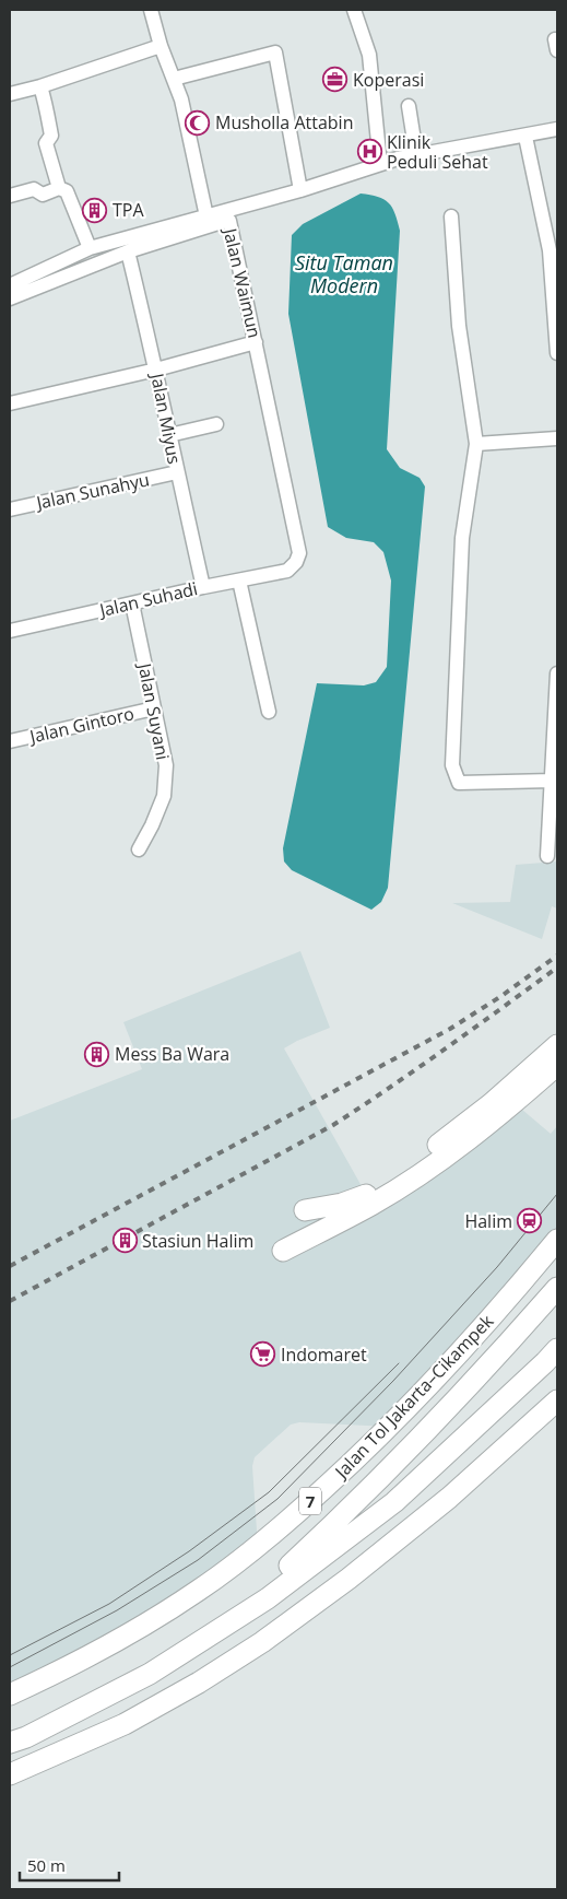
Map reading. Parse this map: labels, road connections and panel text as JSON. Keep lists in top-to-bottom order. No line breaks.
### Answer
{"streets":{"highway":["Jalan Tol Jakarta–Cikampek","7"],"street":["Jalan Waimun","Jalan Miyus","Jalan Sunahyu","Jalan Suhadi","Jalan Suyani","Jalan Gintoro"]},"crossings":[["Jalan Waimun","Jalan Miyus"],["Jalan Waimun","Jalan Suhadi"],["Jalan Miyus","Jalan Sunahyu"],["Jalan Miyus","Jalan Suhadi"],["Jalan Suhadi","Jalan Suyani"],["Jalan Suyani","Jalan Gintoro"]],"water":["Situ Taman Modern"],"places":{"office":["Koperasi"],"mosque":["Musholla Attabin"],"hospital":["Klinik Peduli Sehat"],"building":["TPA","Mess Ba Wara","Stasiun Halim"],"station":["Halim"],"supermarket":["Indomaret"]},"scale_bar":"50 m"}
